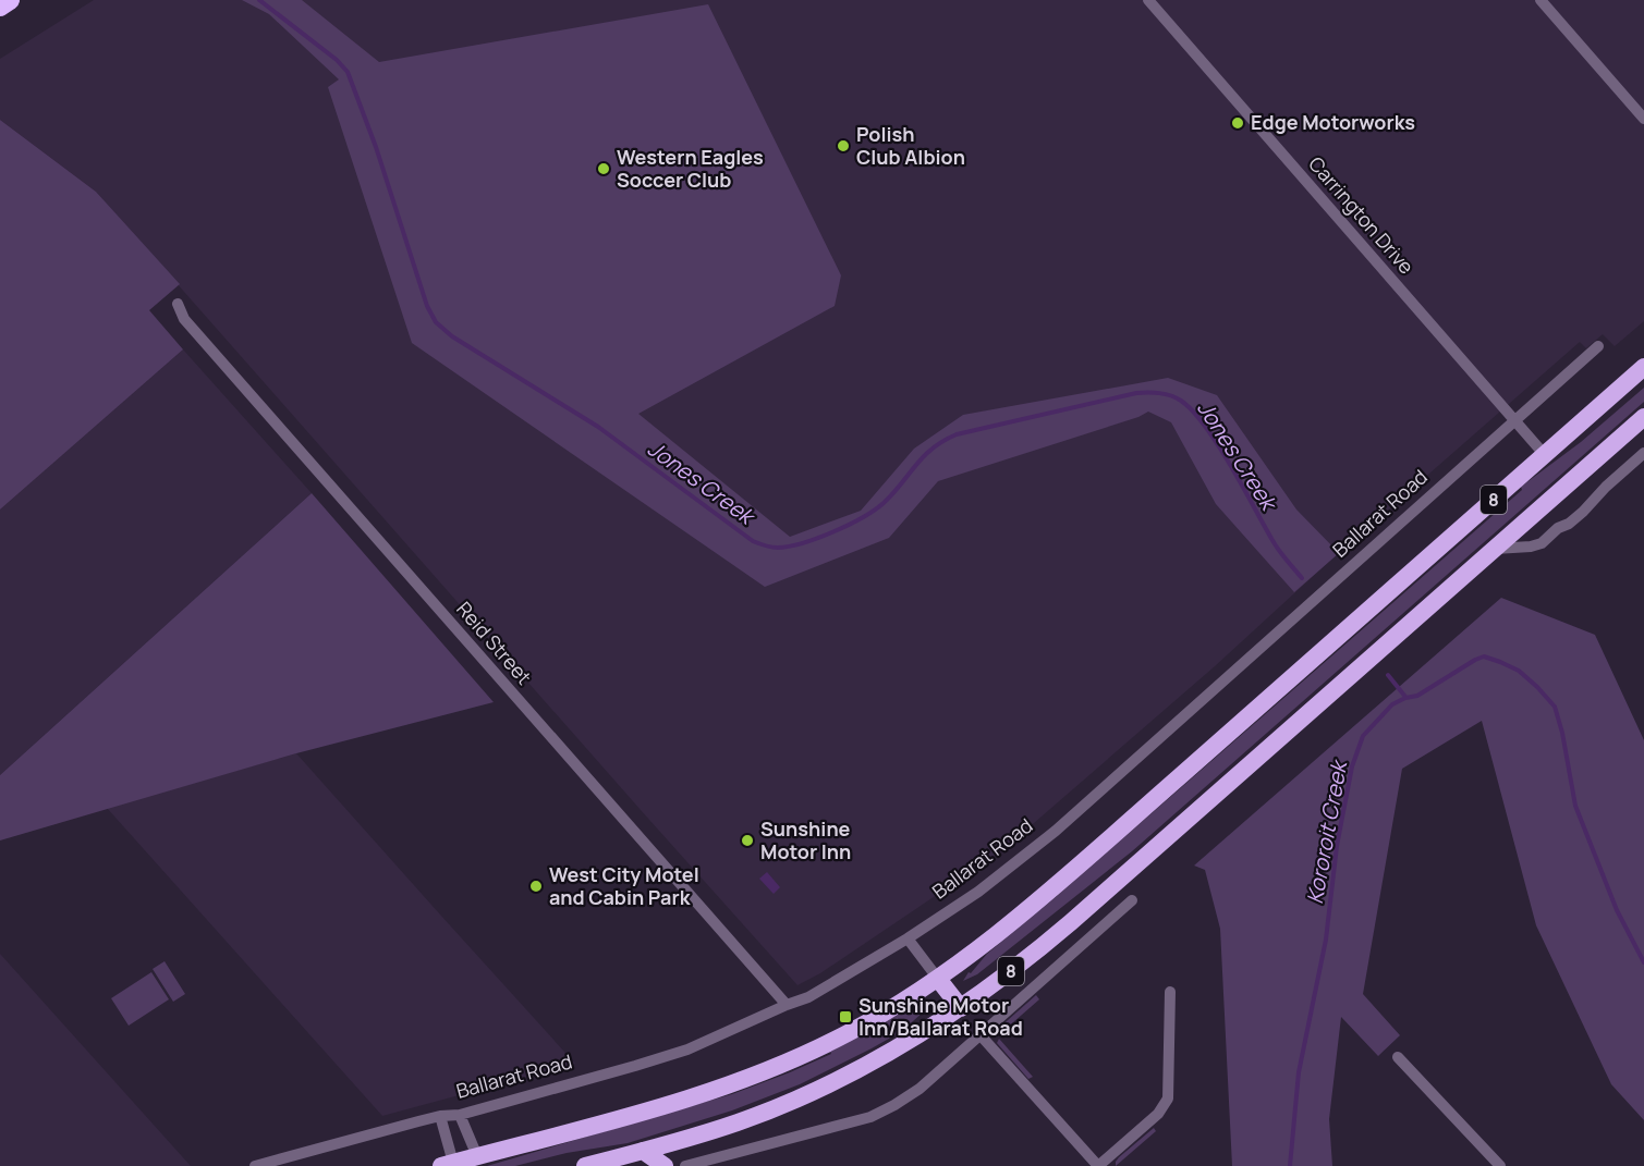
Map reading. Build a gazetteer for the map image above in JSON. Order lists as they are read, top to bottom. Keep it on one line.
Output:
{"streets":{"highway":["8"],"street":["Carrington Drive","Ballarat Road","Reid Street"]},"crossings":[["Carrington Drive","8"],["Carrington Drive","Ballarat Road"],["Ballarat Road","Reid Street"]],"water":["Jones Creek","Kororoit Creek"],"places":{"other":["Edge Motorworks","Polish Club Albion","Western Eagles Soccer Club","Sunshine Motor Inn","West City Motel and Cabin Park"],"transit":["Sunshine Motor Inn/Ballarat Road"]}}
